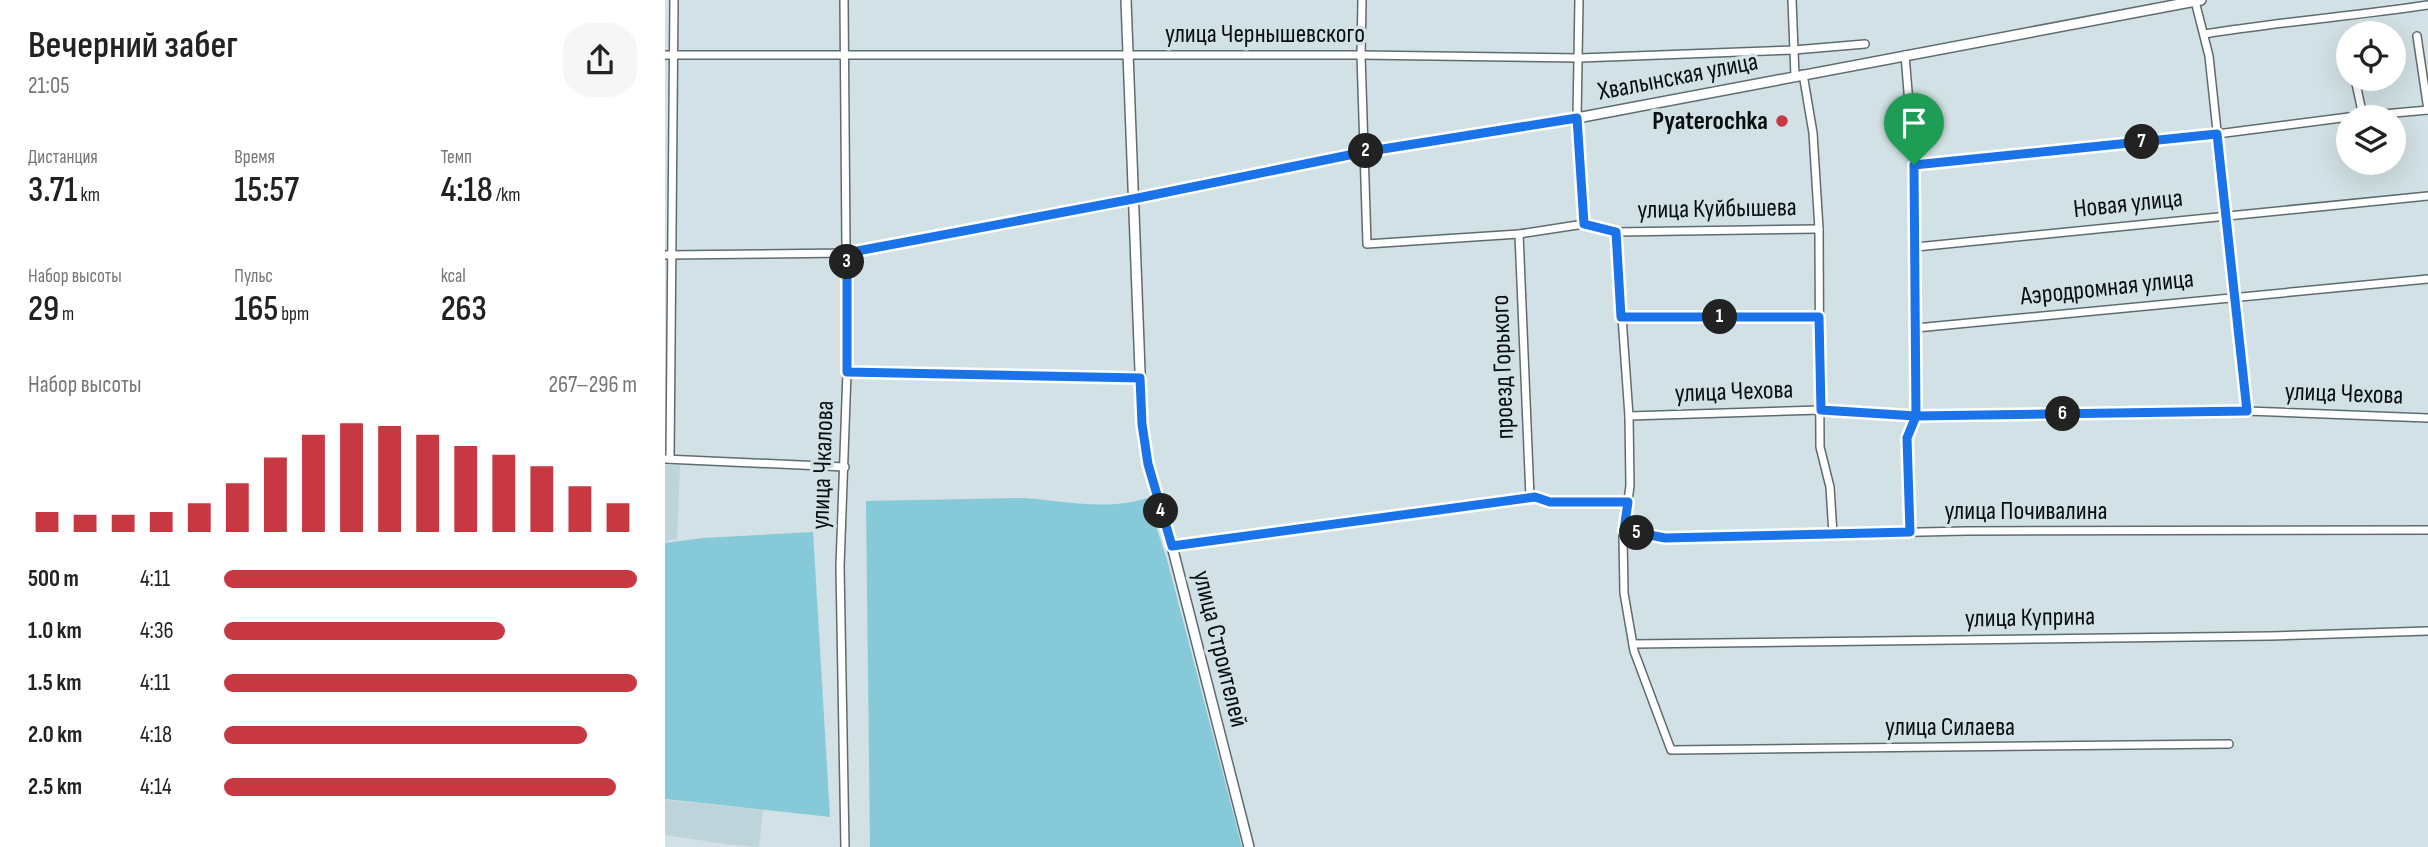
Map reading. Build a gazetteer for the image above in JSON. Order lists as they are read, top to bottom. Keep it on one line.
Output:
{"streets":{"street":["улица Чернышевского","Хвалынская улица","Новая улица","улица Куйбышева","Аэродромная улица","проезд Горького","улица Чехова","улица Чкалова","улица Почивалина","улица Куприна","улица Строителей","улица Силаева"]},"crossings":[["улица Чернышевского","улица Чкалова"],["улица Чернышевского","улица Строителей"],["Хвалынская улица","улица Куйбышева"],["Хвалынская улица","улица Чкалова"],["Хвалынская улица","улица Строителей"],["улица Куйбышева","проезд Горького"],["улица Куприна","улица Силаева"]],"places":["Pyaterochka"],"page":{"heading":["Вечерний забег","21:05"],"stats":[["Дистанция","3.71 km"],["Время","15:57"],["Темп","4:18 /km"],["Набор высоты","29 m"],["Пульс","165 bpm"],["kcal","263"]],"pins":["7","2","3","1","6","4","5"],"chart":["Набор высоты","267–296 m"],"list":[{"name":"500 m","note":"4:11"},{"name":"1.0 km","note":"4:36"},{"name":"1.5 km","note":"4:11"},{"name":"2.0 km","note":"4:18"},{"name":"2.5 km","note":"4:14"}]}}
